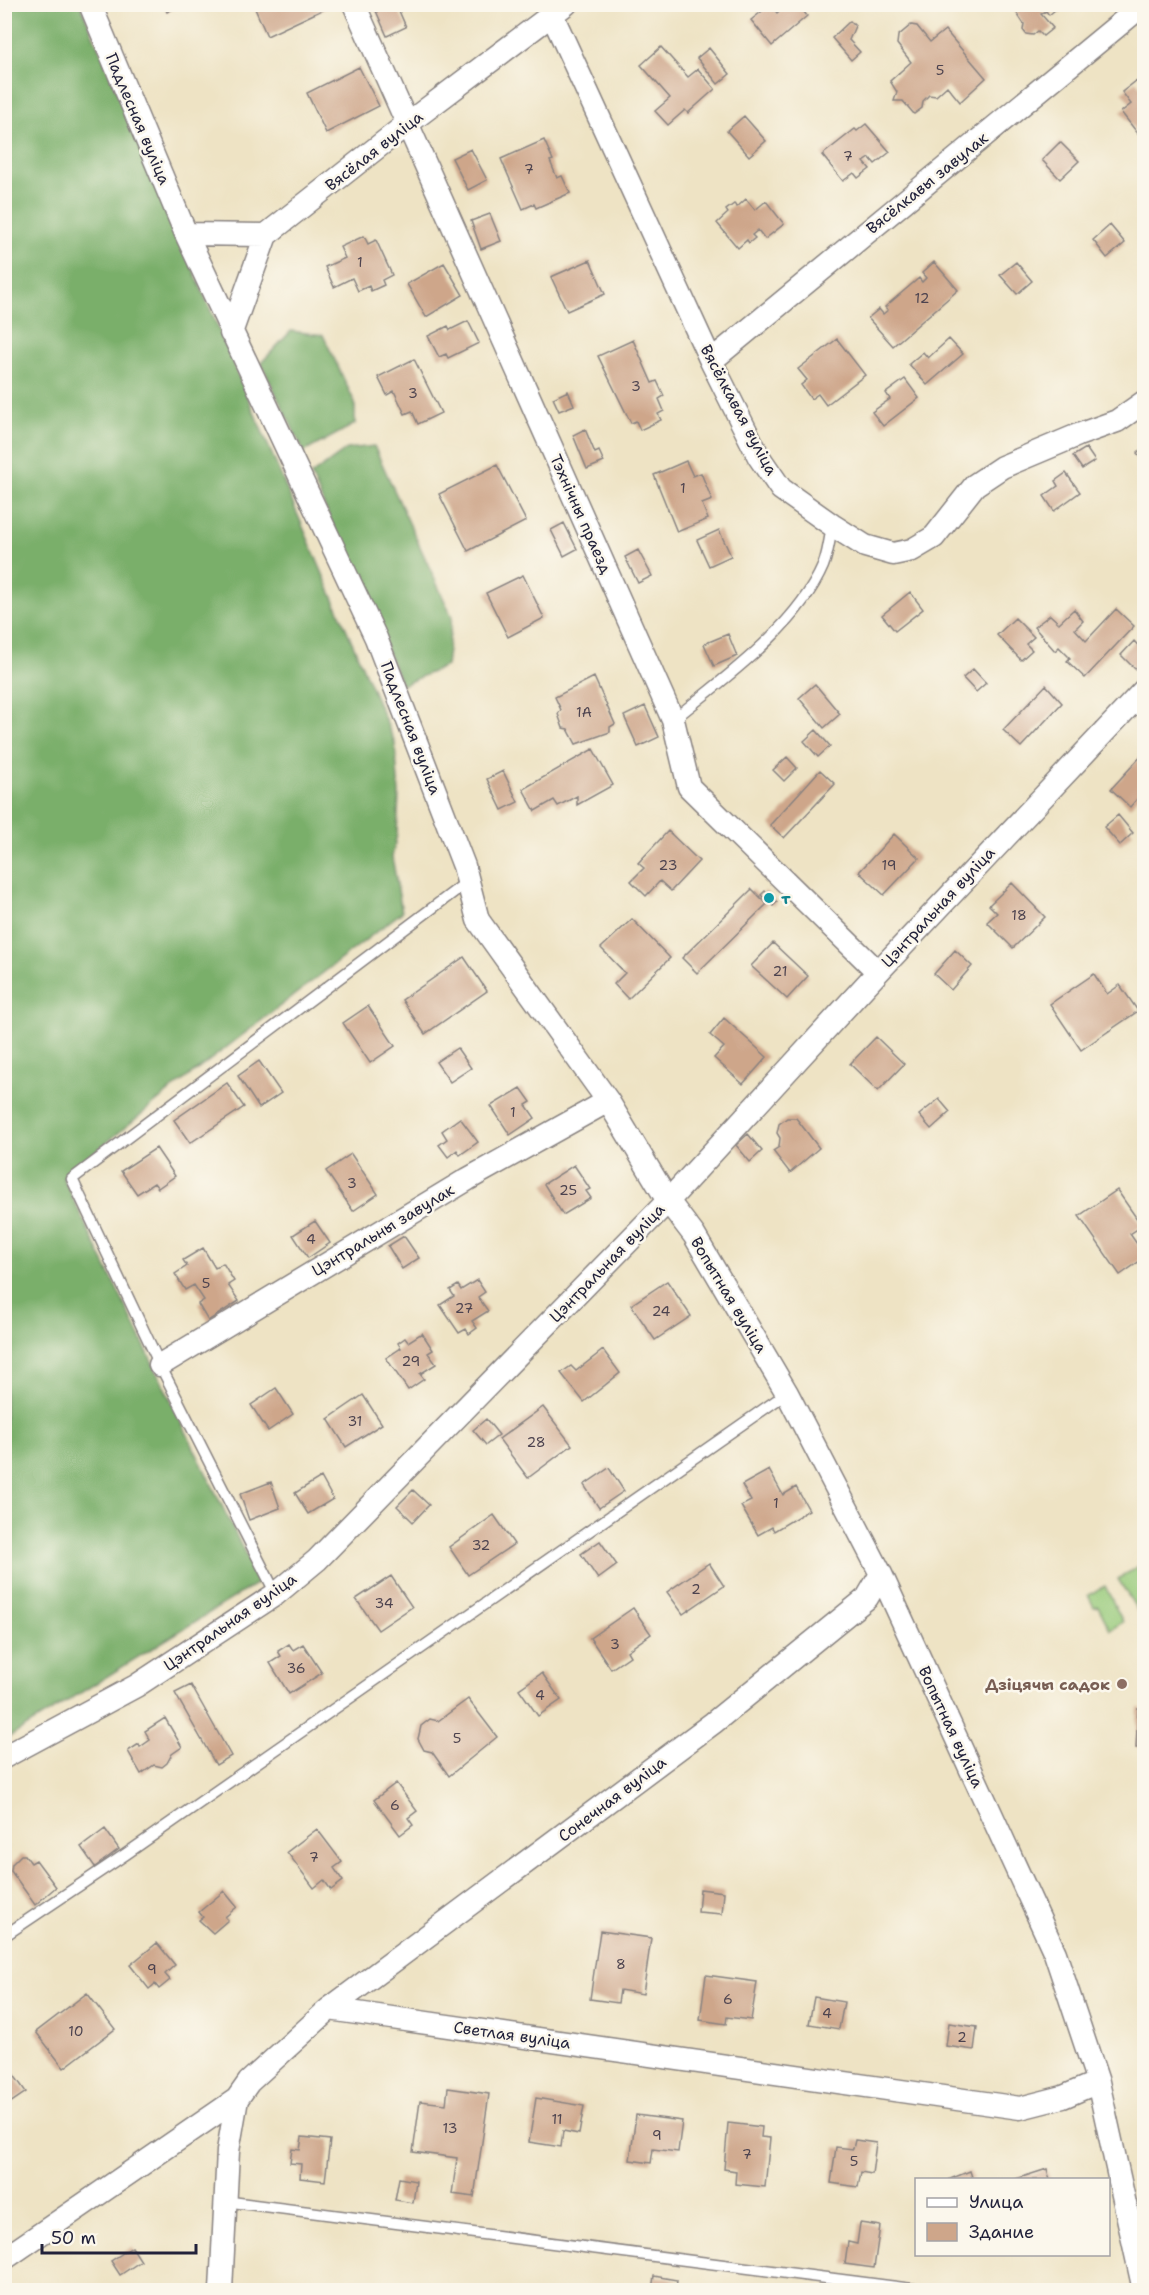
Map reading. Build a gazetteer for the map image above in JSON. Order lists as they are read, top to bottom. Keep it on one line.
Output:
{"streets":{"street":["Падлесная вуліца","Вясёлая вуліца","Вясёлкавы завулак","Вясёлкавая вуліца","Тэхнічны праезд","Цэнтральная вуліца","Цэнтральны завулак","Вопытная вуліца","Сонечная вуліца","Светлая вуліца"]},"crossings":[["Падлесная вуліца","Цэнтральная вуліца"],["Падлесная вуліца","Цэнтральны завулак"],["Падлесная вуліца","Вопытная вуліца"],["Вясёлая вуліца","Вясёлкавая вуліца"],["Вясёлая вуліца","Тэхнічны праезд"],["Вясёлкавы завулак","Вясёлкавая вуліца"],["Тэхнічны праезд","Цэнтральная вуліца"],["Цэнтральная вуліца","Вопытная вуліца"],["Вопытная вуліца","Сонечная вуліца"],["Вопытная вуліца","Светлая вуліца"],["Сонечная вуліца","Светлая вуліца"]],"places":["т","Дзіцячы садок"],"house_numbers":["5","7","7","1","12","3","3","1","1А","23","19","18","21","1","3","25","4","5","27","24","29","31","28","1","32","2","34","3","36","4","5","6","7","8","9","6","4","10","2","11","13","9","7","5"],"legend":["Улица","Здание"],"scale_bar":"50 m"}
